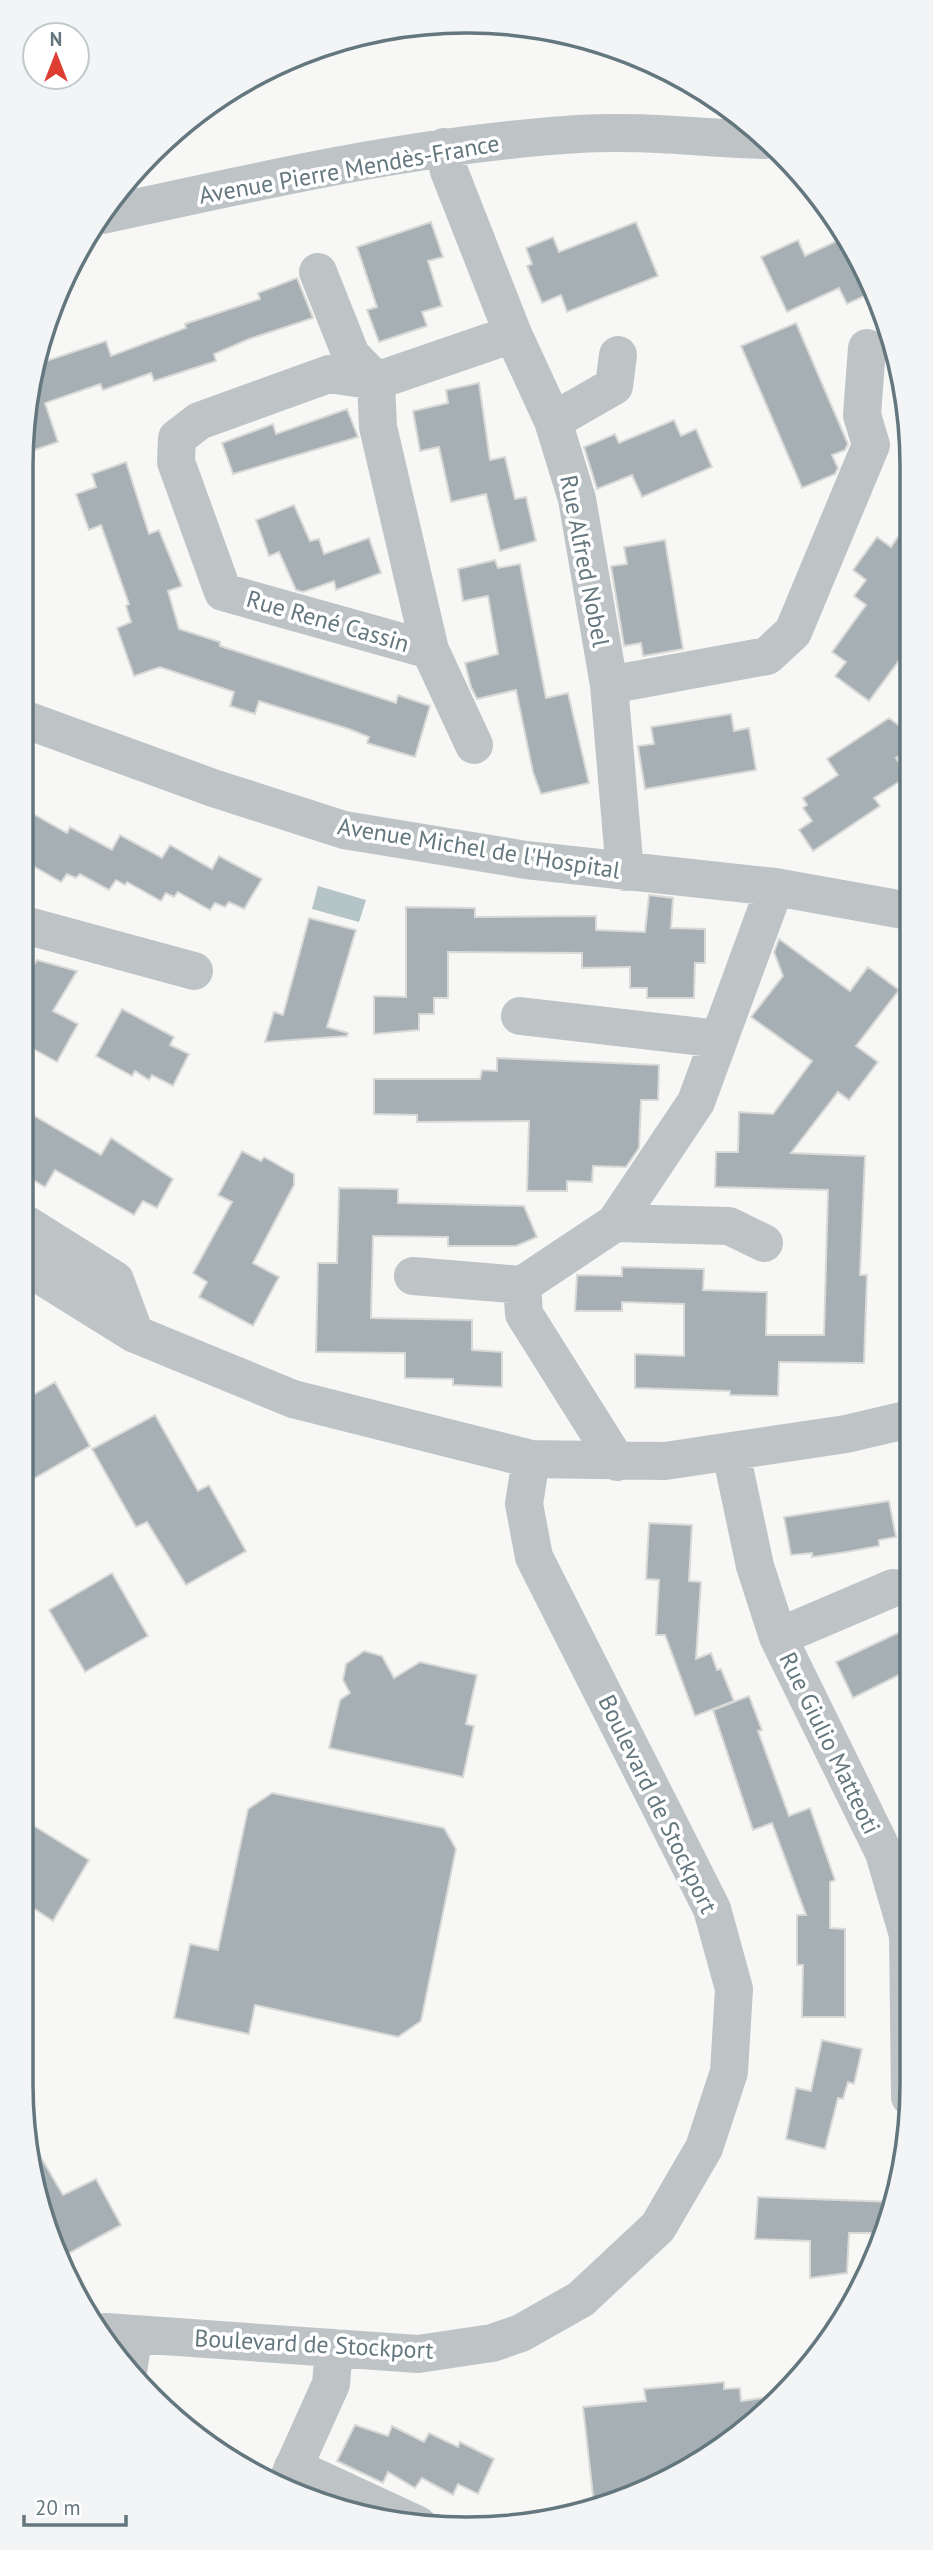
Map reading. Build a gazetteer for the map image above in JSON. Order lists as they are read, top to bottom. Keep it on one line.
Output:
{"streets":{"street":["Avenue Pierre Mendès-France","Rue Alfred Nobel","Rue René Cassin","Avenue Michel de l'Hospital","Rue Giulio Matteoti","Boulevard de Stockport"]},"crossings":[["Avenue Pierre Mendès-France","Rue Alfred Nobel"],["Rue Alfred Nobel","Rue René Cassin"],["Rue Alfred Nobel","Avenue Michel de l'Hospital"]],"scale_bar":"20 m","north":"top"}
